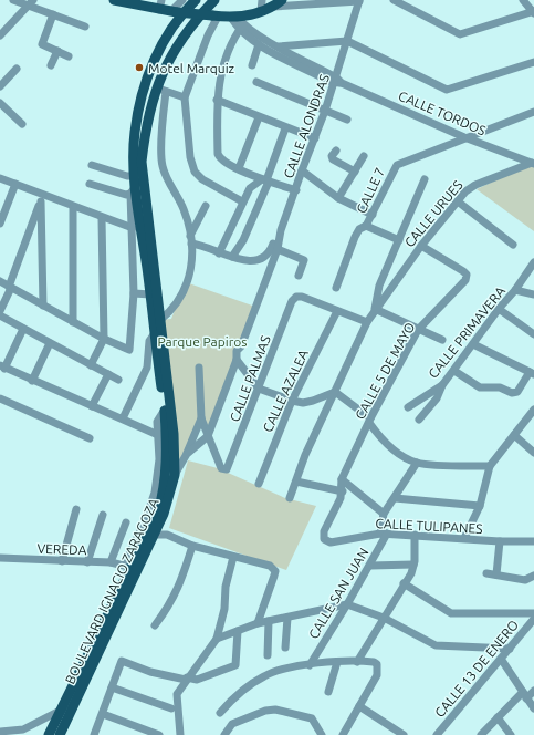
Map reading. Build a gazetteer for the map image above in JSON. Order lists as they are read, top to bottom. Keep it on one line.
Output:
{"streets":{"main road":["BOULEVARD IGNACIO ZARAGOZA"],"street":["CALLE TORDOS","CALLE ALONDRAS","CALLE 7","CALLE URUES","CALLE PRIMAVERA","CALLE 5 DE MAYO","CALLE PALMAS","CALLE AZALEA","CALLE TULIPANES","VEREDA","CALLE SAN JUAN","CALLE 13 DE ENERO"]},"crossings":[["CALLE TORDOS","CALLE ALONDRAS"],["CALLE TORDOS","CALLE 7"],["CALLE TORDOS","CALLE URUES"],["CALLE ALONDRAS","CALLE PALMAS"],["CALLE URUES","CALLE 5 DE MAYO"],["CALLE PALMAS","CALLE AZALEA"],["CALLE TULIPANES","CALLE SAN JUAN"]],"parks":["Parque Papiros"],"places":["Motel Marquiz"]}
